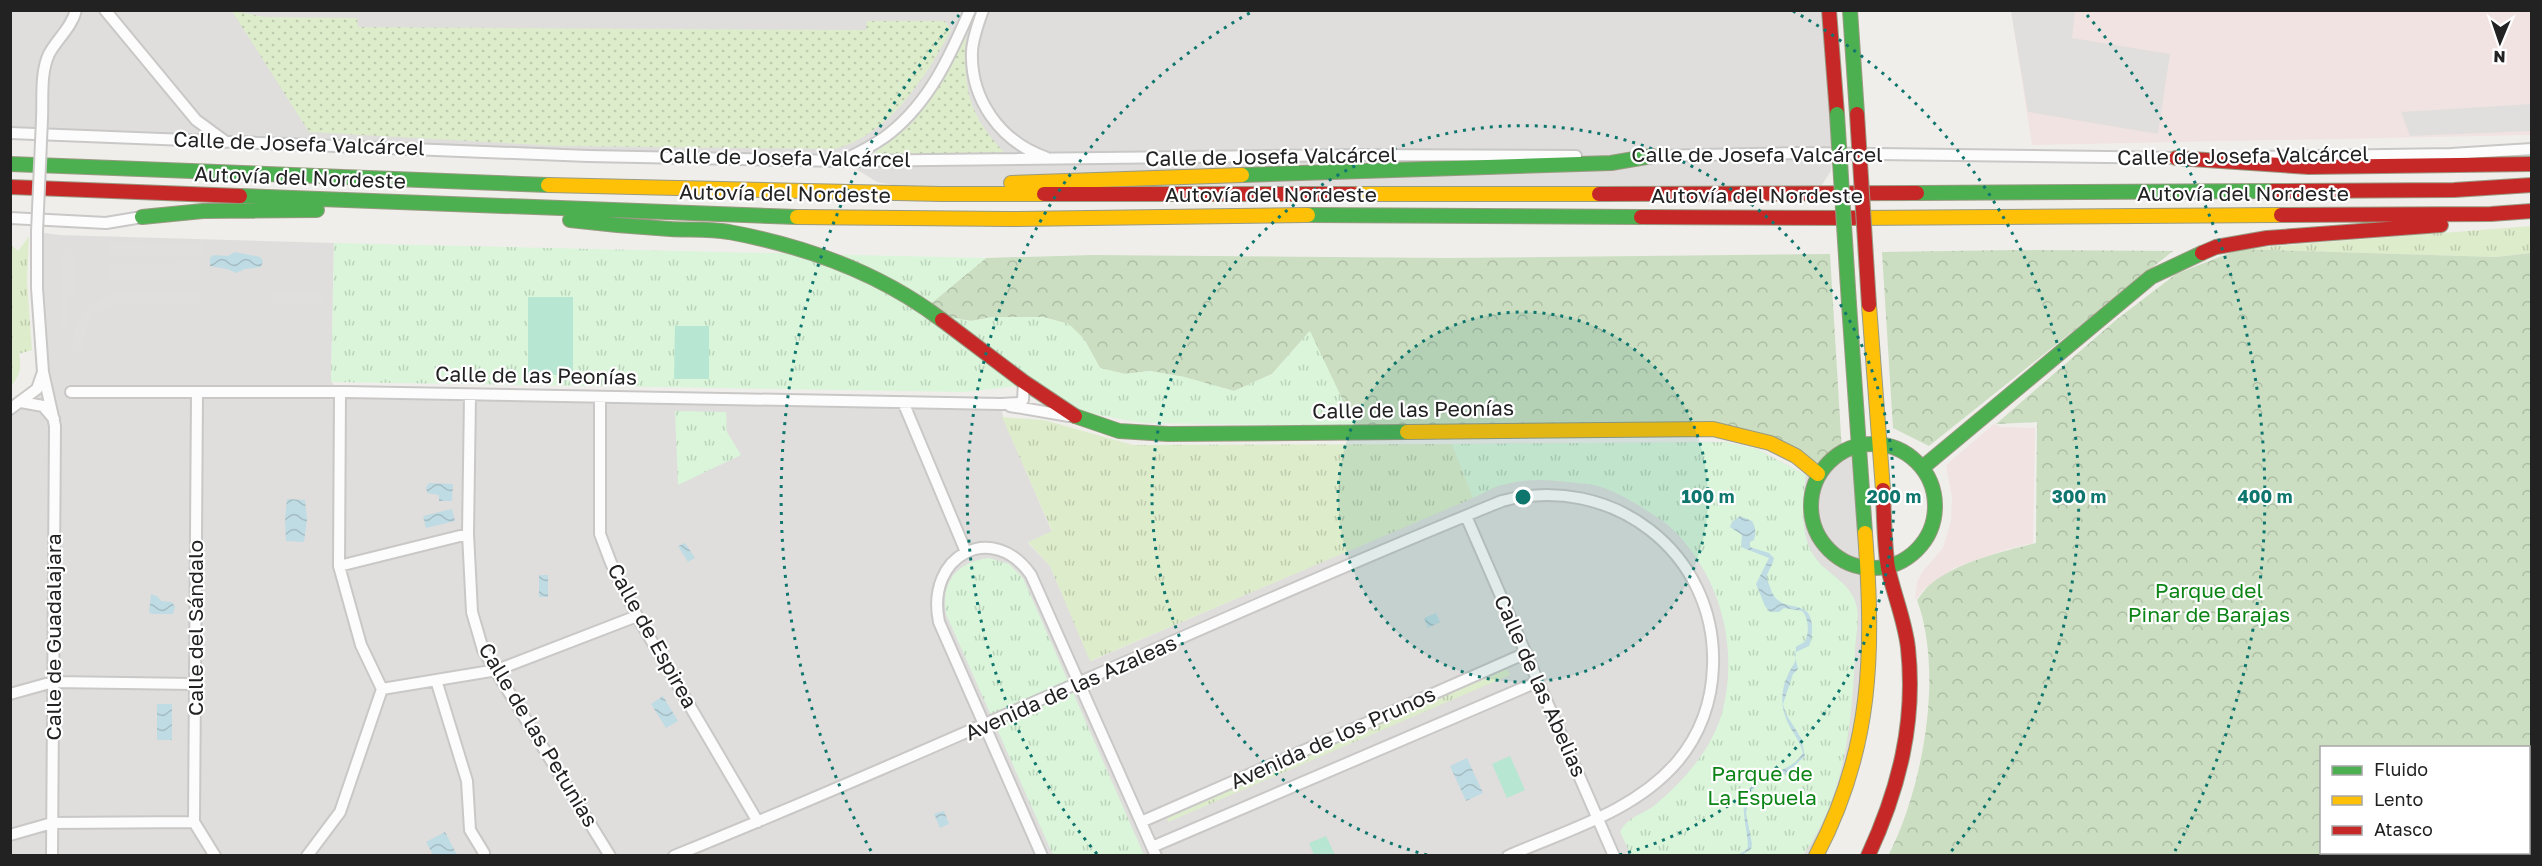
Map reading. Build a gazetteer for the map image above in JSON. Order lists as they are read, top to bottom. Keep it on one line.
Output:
{"streets":{"main road":["Autovía del Nordeste","Calle de las Peonías"],"street":["Calle de Josefa Valcárcel","Calle del Sándalo","Calle de Espirea","Calle de Guadalajara","Calle de las Abelias","Avenida de las Azaleas","Calle de las Petunias","Avenida de los Prunos"]},"crossings":[["Calle de las Peonías","Calle del Sándalo"],["Calle de las Peonías","Calle de Espirea"],["Calle de las Peonías","Calle de las Petunias"],["Calle de Espirea","Avenida de las Azaleas"],["Calle de las Abelias","Avenida de las Azaleas"],["Calle de las Abelias","Avenida de los Prunos"]],"parks":["Parque del Pinar de Barajas","Parque de La Espuela"],"legend":["Fluido","Lento","Atasco"],"north":"bottom","rings":["100 m","200 m","300 m","400 m"]}
